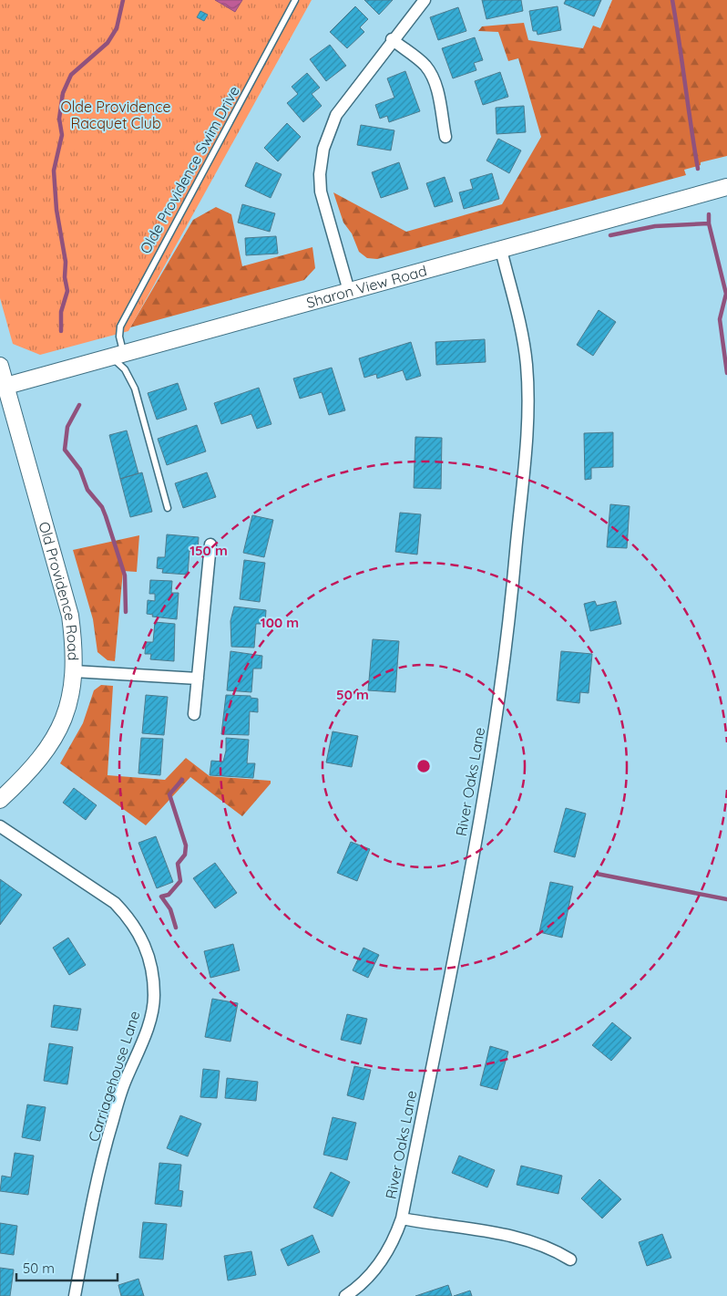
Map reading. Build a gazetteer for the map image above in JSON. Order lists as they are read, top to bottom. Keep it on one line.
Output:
{"streets":{"street":["Sharon View Road","Old Providence Road","River Oaks Lane","Carriagehouse Lane"],"lane":["Olde Providence Swim Drive"]},"crossings":[["Olde Providence Swim Drive","Sharon View Road"],["Sharon View Road","Old Providence Road"],["Sharon View Road","River Oaks Lane"]],"parks":["Olde Providence Racquet Club"],"scale_bar":"50 m","rings":["150 m","100 m","50 m"]}
